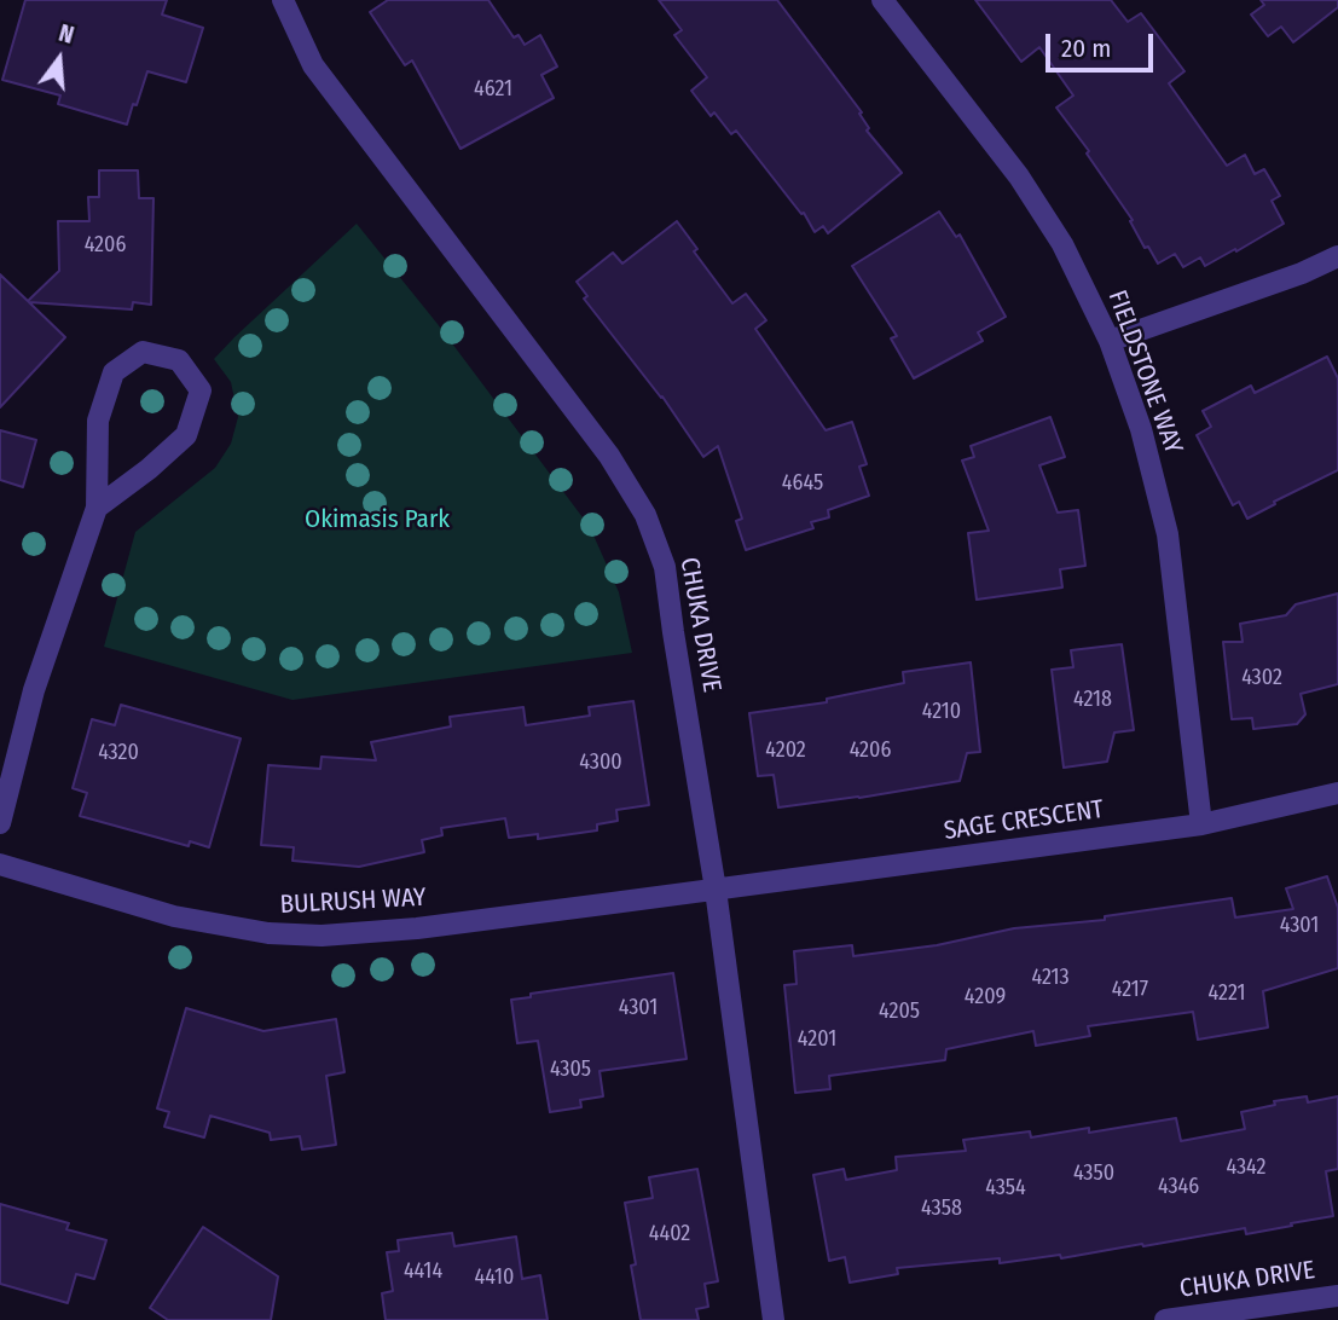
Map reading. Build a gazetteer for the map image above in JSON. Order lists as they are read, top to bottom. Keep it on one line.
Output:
{"streets":{"street":["FIELDSTONE WAY","CHUKA DRIVE","SAGE CRESCENT","BULRUSH WAY"]},"crossings":[["FIELDSTONE WAY","SAGE CRESCENT"],["CHUKA DRIVE","SAGE CRESCENT"],["CHUKA DRIVE","BULRUSH WAY"],["SAGE CRESCENT","BULRUSH WAY"]],"parks":["Okimasis Park"],"house_numbers":["4621","4206","4645","4302","4218","4210","4202","4206","4320","4300","4301","4213","4217","4221","4209","4301","4205","4201","4305","4342","4350","4346","4354","4358","4402","4414","4410"],"scale_bar":"20 m","north":"top"}
